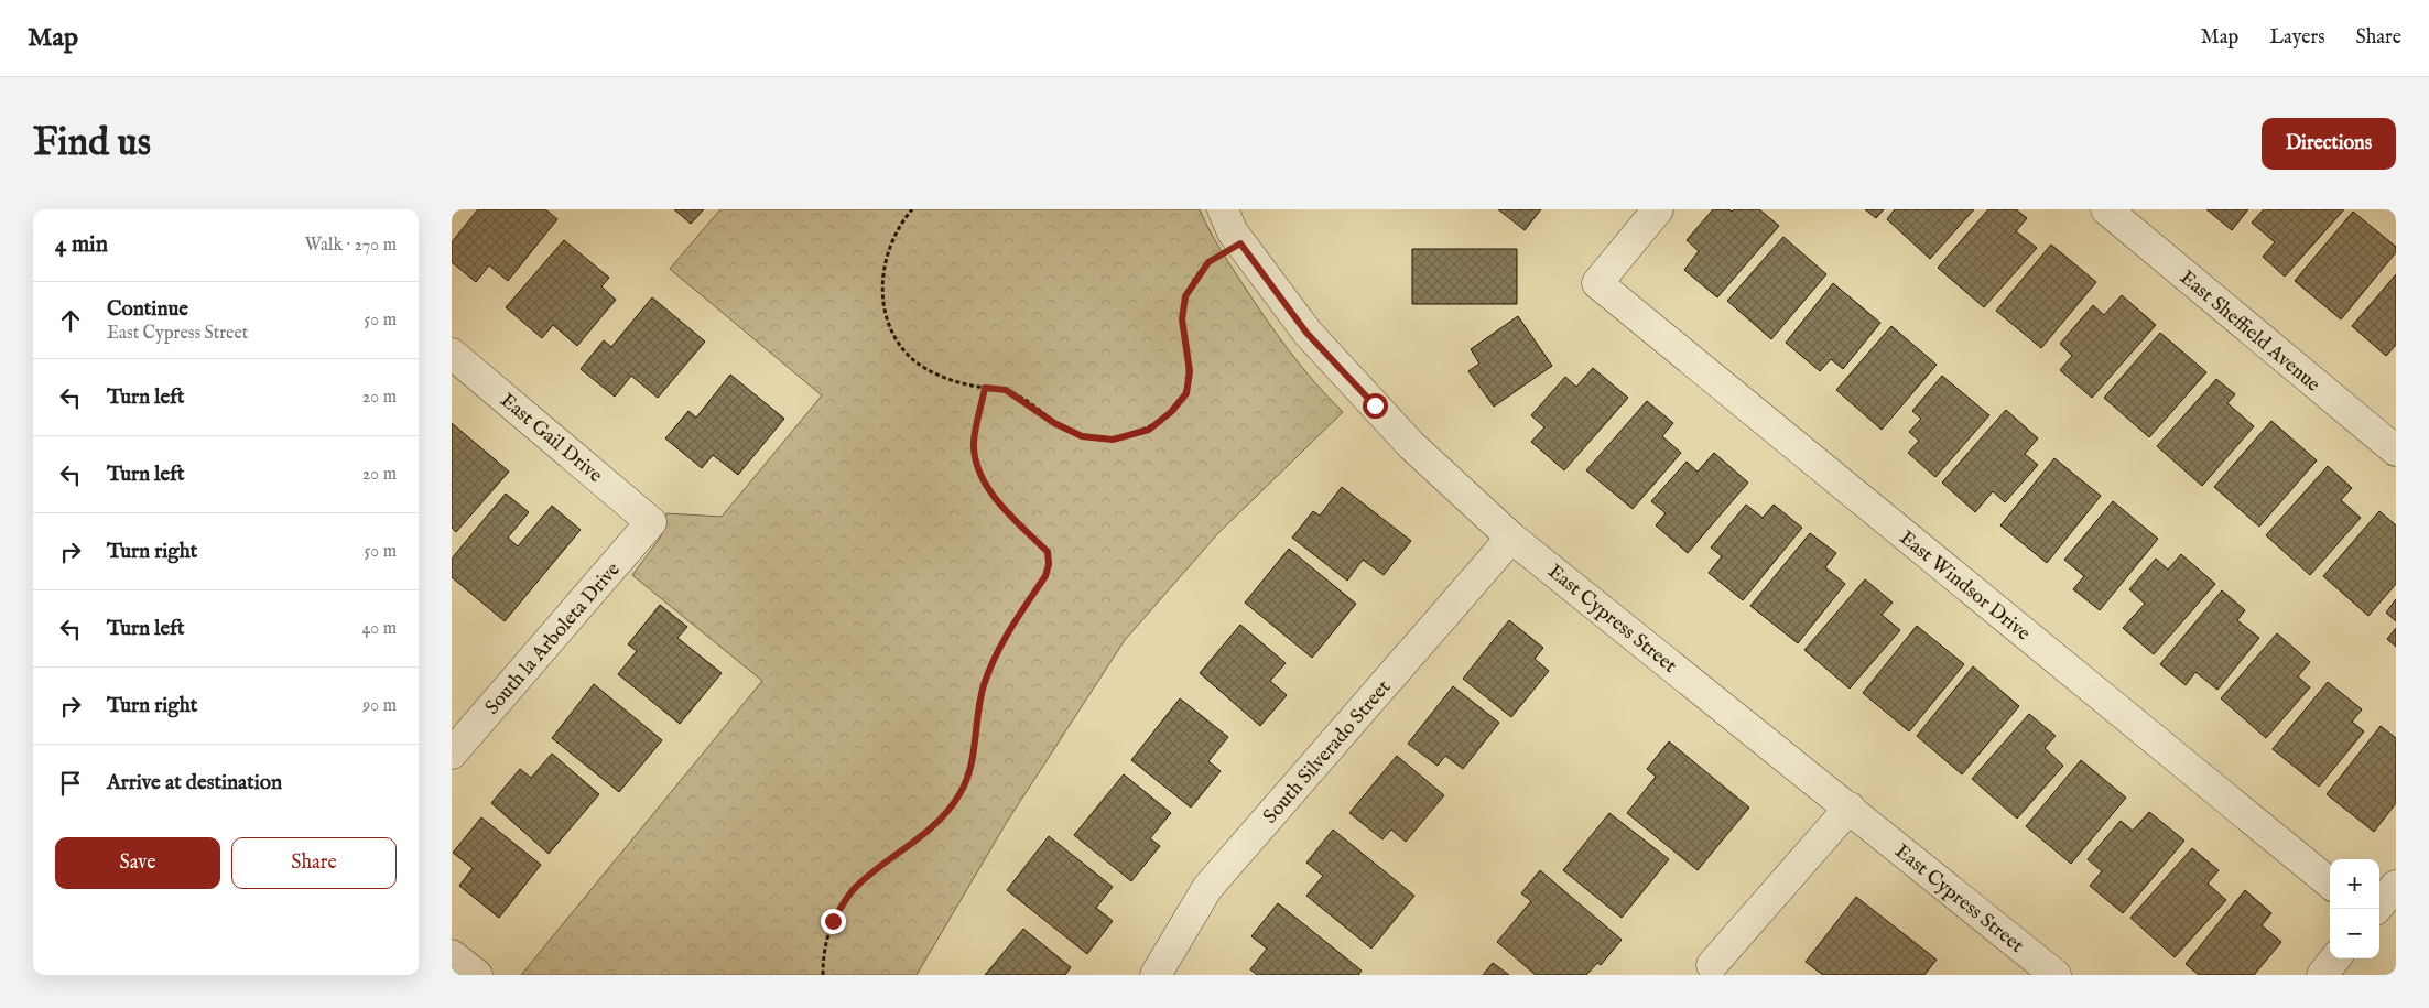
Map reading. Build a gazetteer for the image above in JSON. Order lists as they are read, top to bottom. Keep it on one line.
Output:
{"streets":{"street":["East Sheffield Avenue","East Gail Drive","East Windsor Drive","East Cypress Street","South la Arboleta Drive","South Silverado Street"]},"crossings":[["East Gail Drive","South la Arboleta Drive"],["East Cypress Street","South Silverado Street"]],"page":{"header":"Map","nav":["Map","Layers","Share"],"buttons":["Directions",["Save","Share"]],"title":"Find us","heading":["4 min","Walk · 270 m"],"list":[["Continue","East Cypress Street","50 m"],["Turn left","20 m"],["Turn left","20 m"],["Turn right","50 m"],["Turn left","40 m"],["Turn right","90 m"],"Arrive at destination"],"map_buttons":["+","−"]}}
